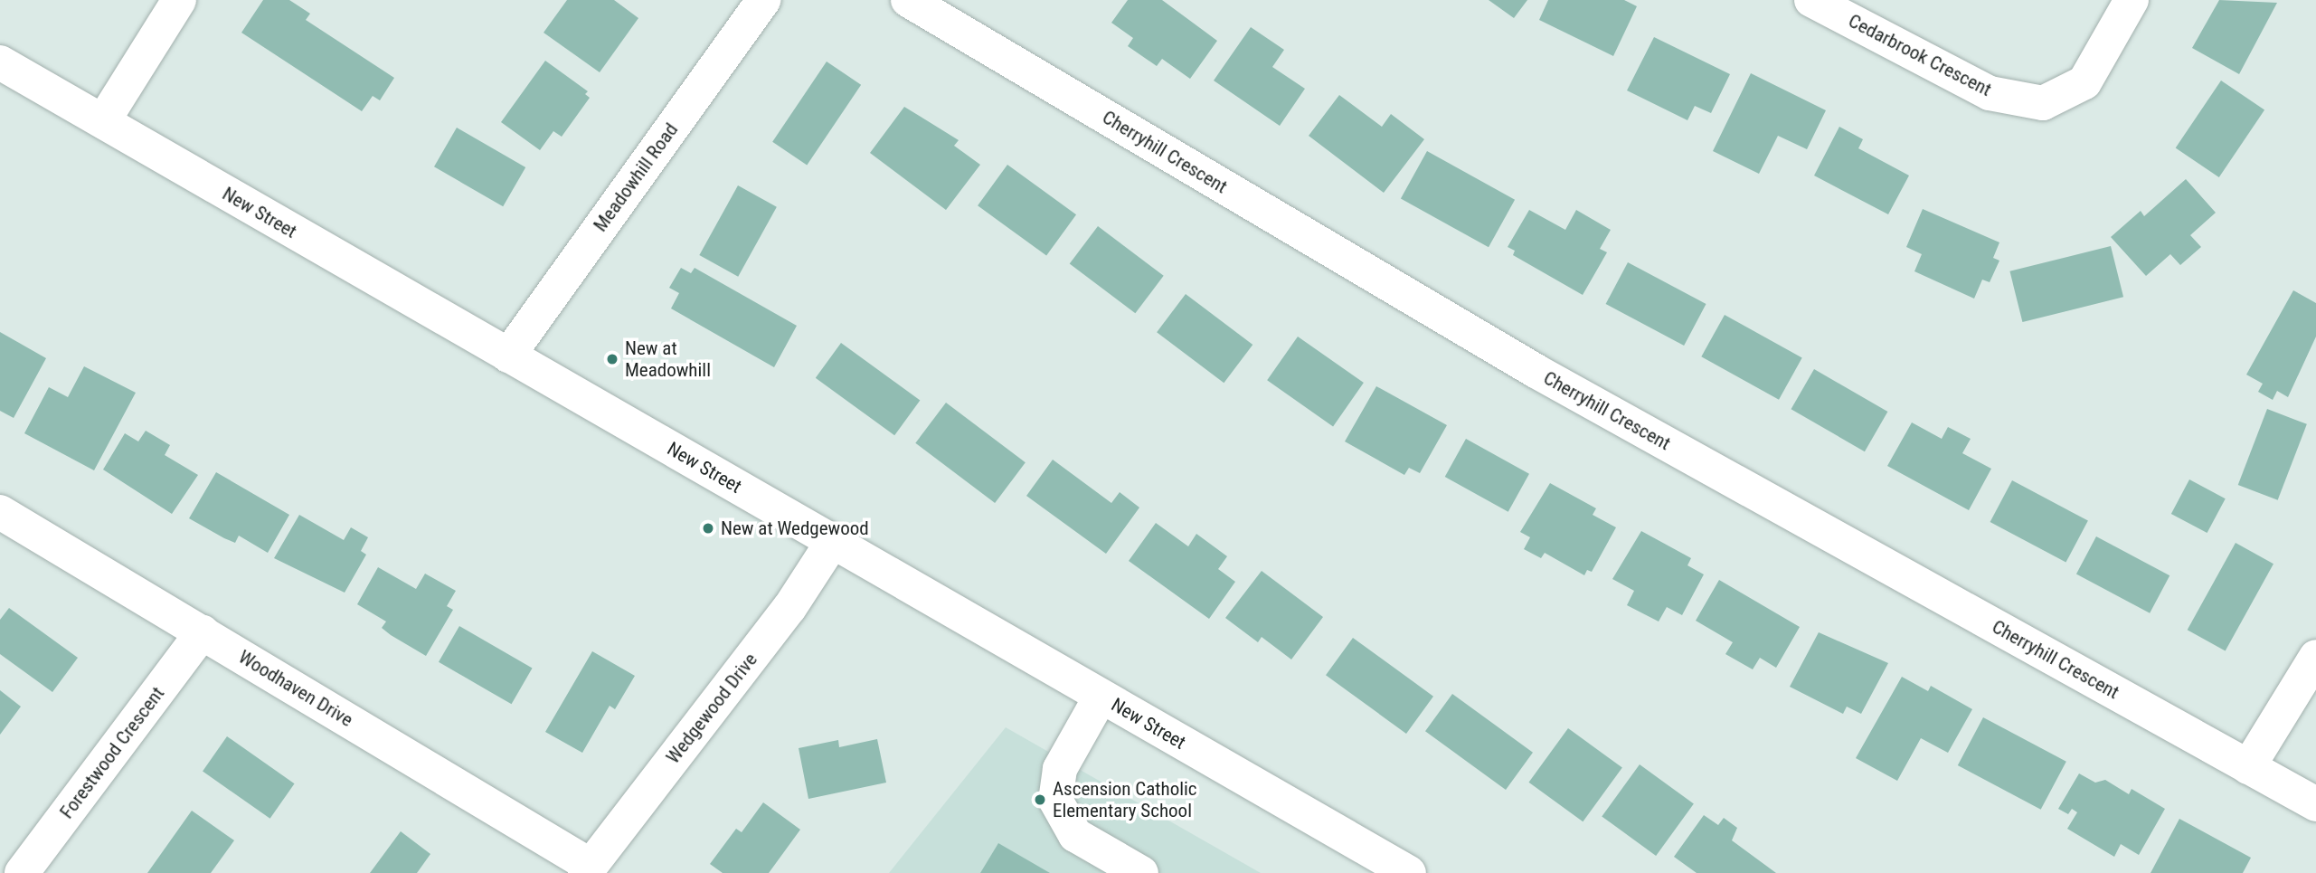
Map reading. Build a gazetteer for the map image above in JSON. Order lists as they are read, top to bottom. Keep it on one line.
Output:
{"streets":{"street":["Cedarbrook Crescent","Cherryhill Crescent","Meadowhill Road","New Street","Woodhaven Drive","Wedgewood Drive","Forestwood Crescent"]},"crossings":[["Meadowhill Road","New Street"],["New Street","Wedgewood Drive"],["Woodhaven Drive","Wedgewood Drive"],["Woodhaven Drive","Forestwood Crescent"]],"places":["New at Meadowhill","New at Wedgewood","Ascension Catholic Elementary School"]}
